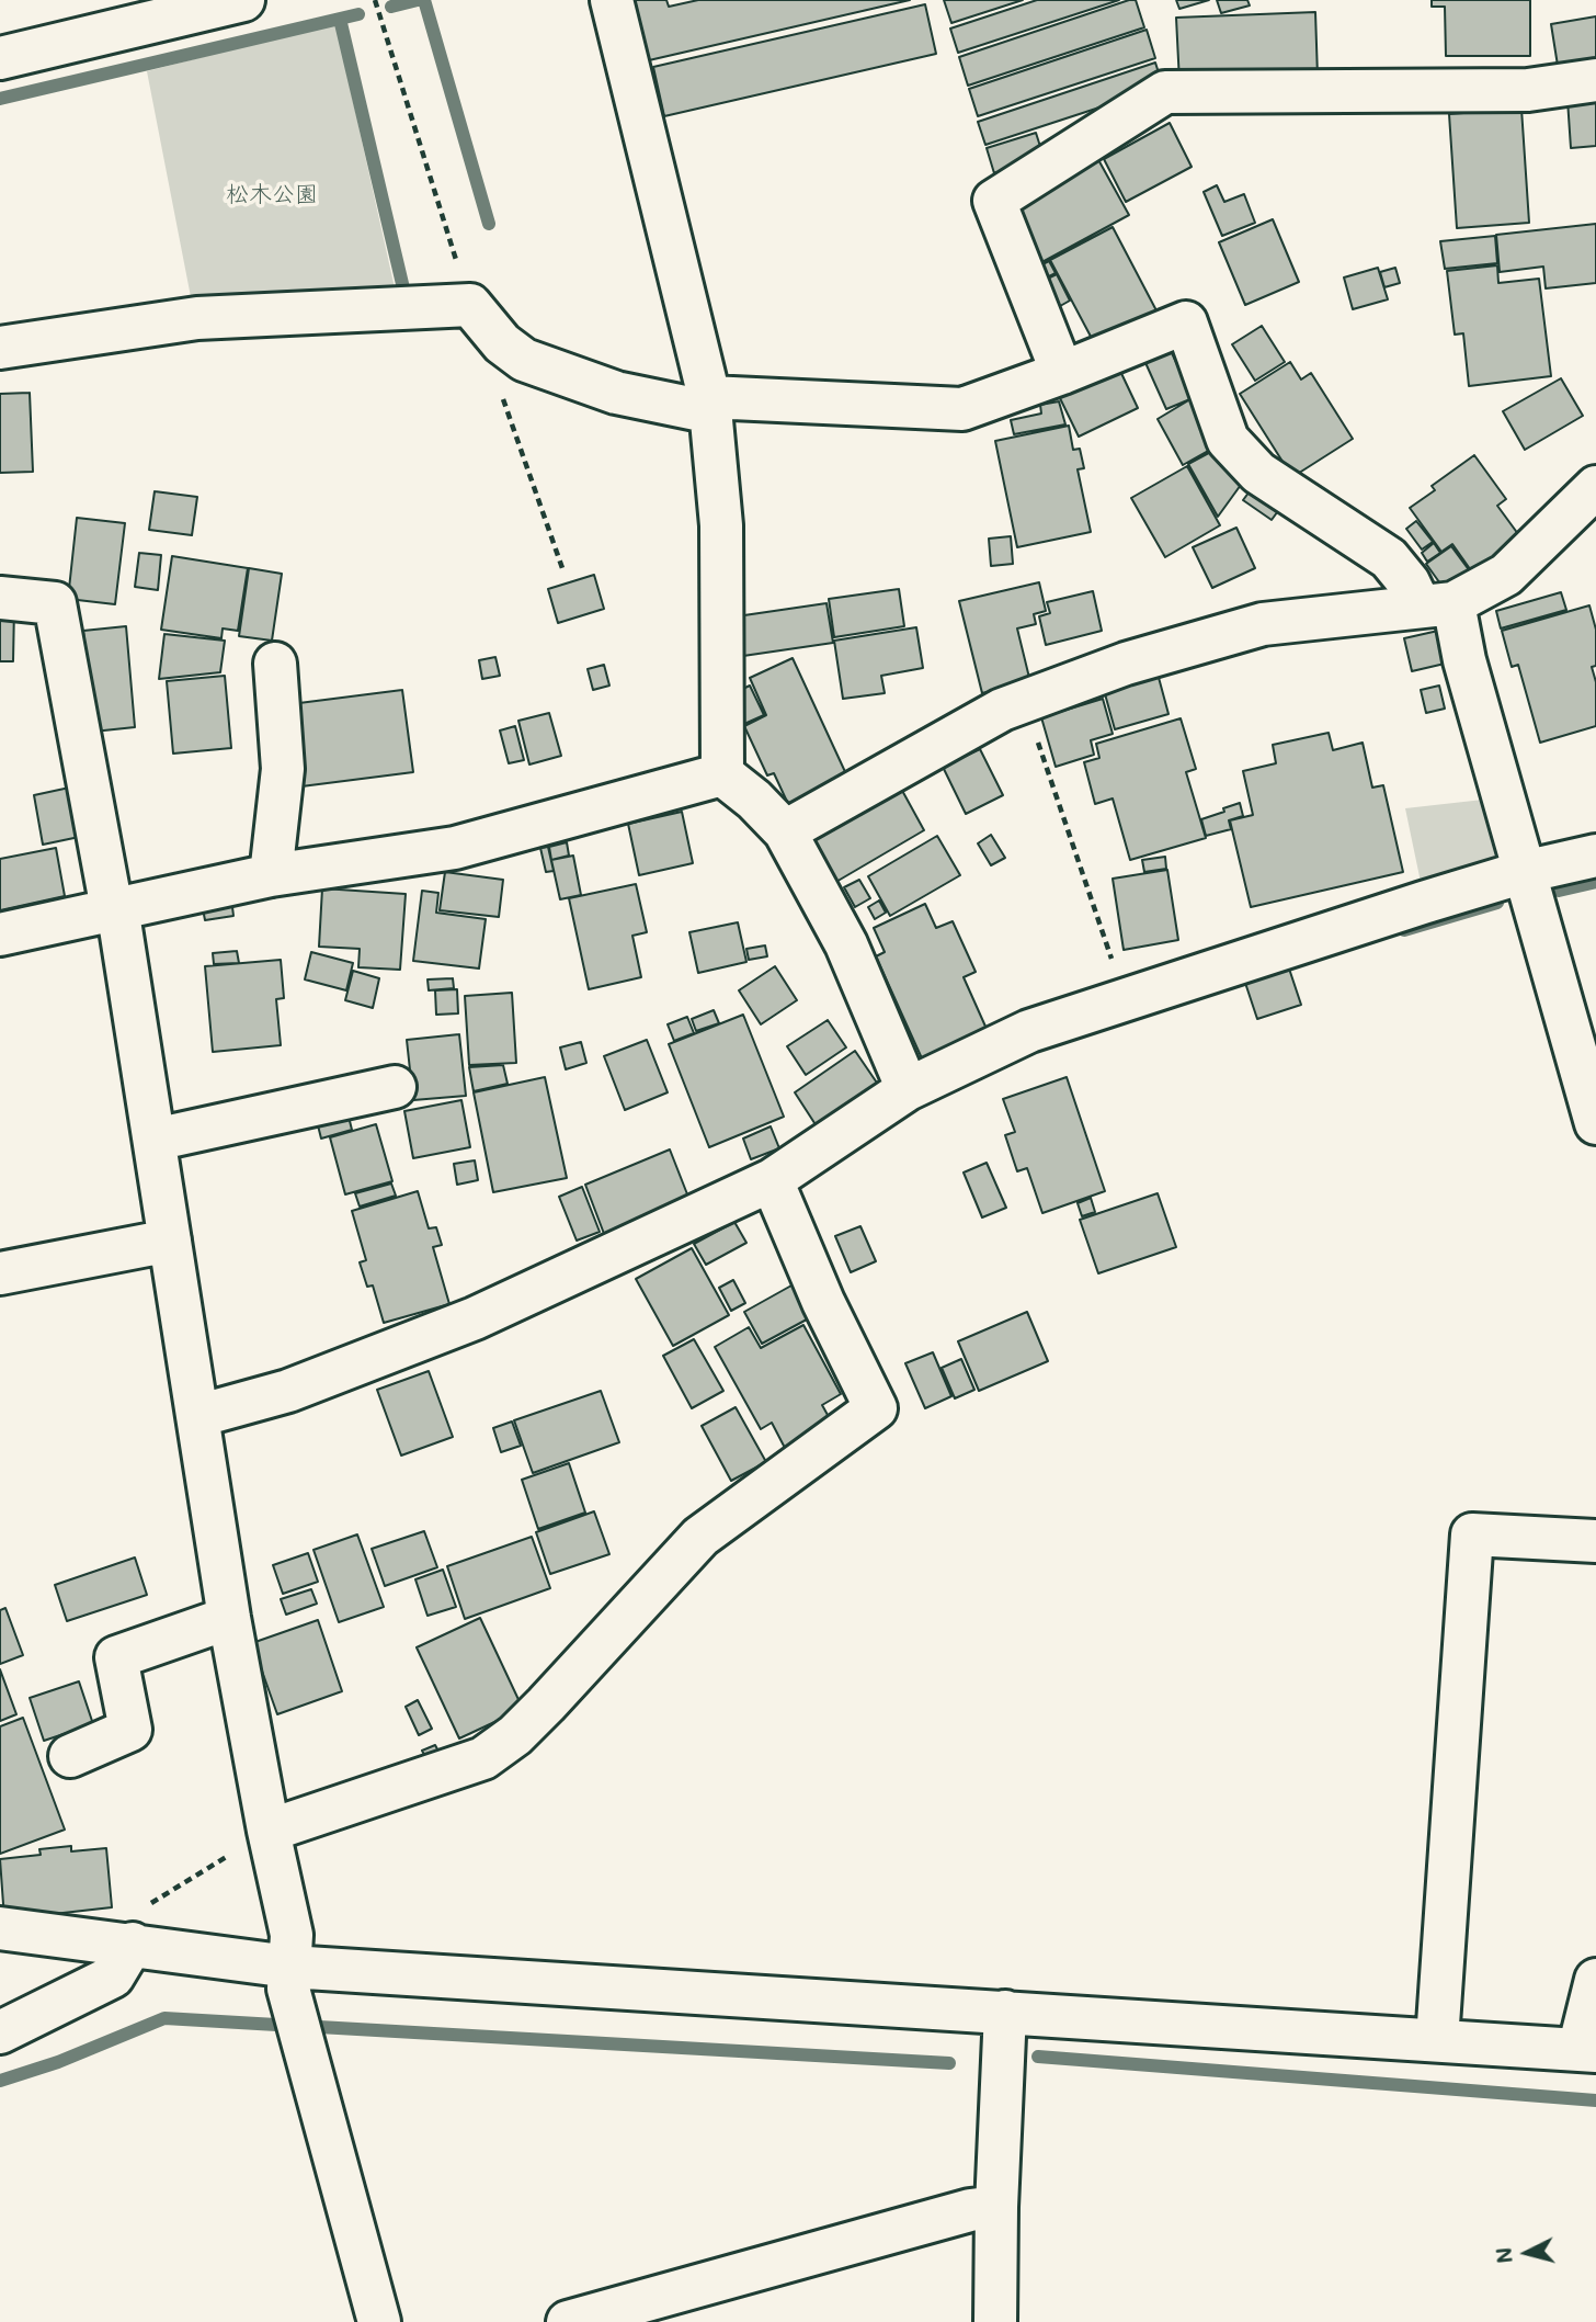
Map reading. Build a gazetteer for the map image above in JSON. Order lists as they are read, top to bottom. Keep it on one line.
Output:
{"parks":["松木公園"],"north":"left"}
